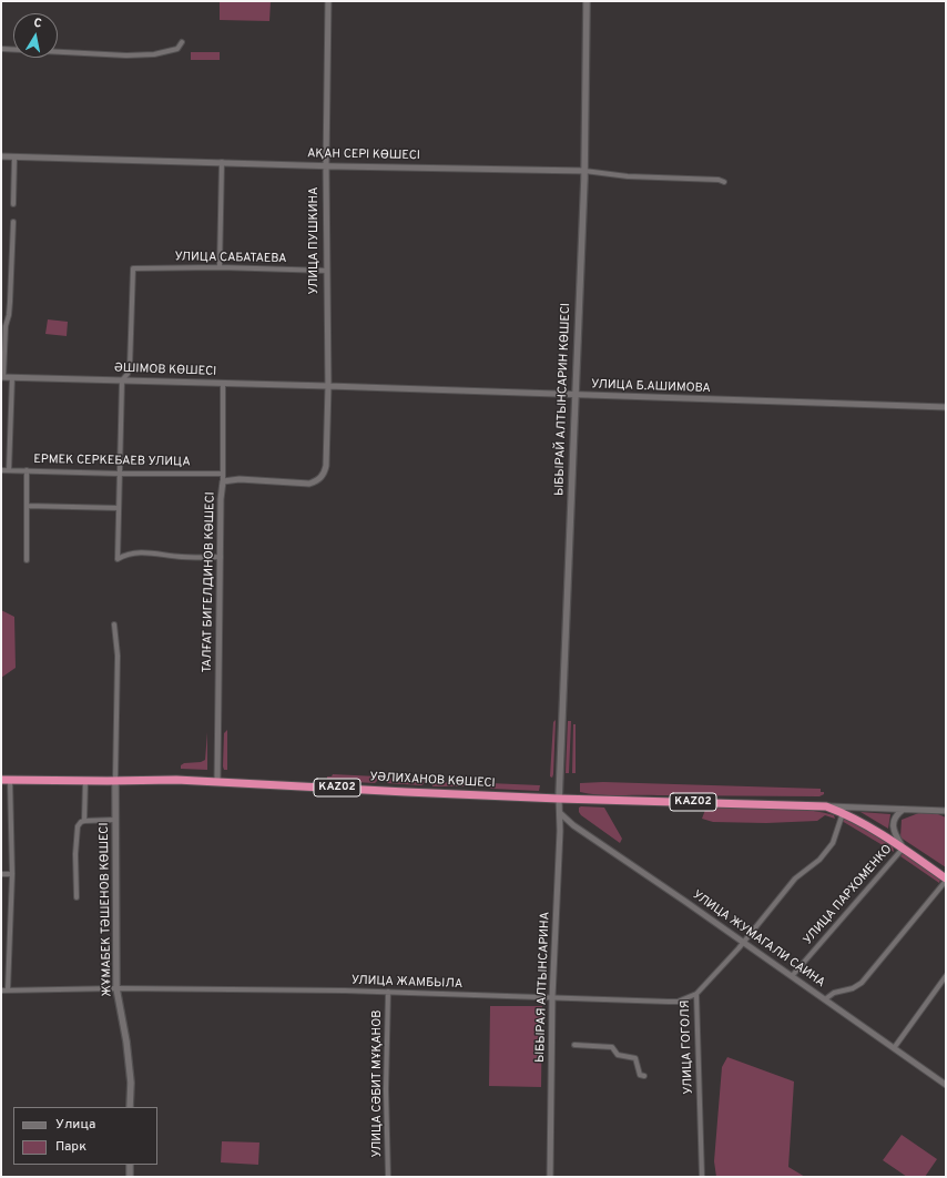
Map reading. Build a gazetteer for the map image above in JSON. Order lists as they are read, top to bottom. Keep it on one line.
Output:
{"streets":{"highway":["УӘЛИХАНОВ КӨШЕСІ","KАZ02"],"main road":["ЫБЫРАЙ АЛТЫНСАРИН КӨШЕСІ","ЖҰМАБЕК ТӘШЕНОВ КӨШЕСІ"],"street":["АҚАН СЕРІ КӨШЕСІ","УЛИЦА ПУШКИНА","УЛИЦА САБАТАЕВА","ӘШІМОВ КӨШЕСІ","УЛИЦА Б.АШИМОВА","ЕРМЕК СЕРКЕБАЕВ УЛИЦА","ТАЛҒАТ БИГЕЛДИНОВ КӨШЕСІ","УЛИЦА ПАРХОМЕНКО","УЛИЦА ЖУМАГАЛИ САИНА","УЛИЦА ЖАМБЫЛА","ЫБЫРАЯ АЛТЫНСАРИНА","УЛИЦА ГОГОЛЯ","УЛИЦА СӘБИТ МҰҚАНОВ"]},"crossings":[["АҚАН СЕРІ КӨШЕСІ","УЛИЦА ПУШКИНА"],["АҚАН СЕРІ КӨШЕСІ","ЫБЫРАЙ АЛТЫНСАРИН КӨШЕСІ"],["УЛИЦА ПУШКИНА","УЛИЦА САБАТАЕВА"],["УЛИЦА ПУШКИНА","ӘШІМОВ КӨШЕСІ"],["УЛИЦА ПУШКИНА","УЛИЦА Б.АШИМОВА"],["УЛИЦА ПУШКИНА","ТАЛҒАТ БИГЕЛДИНОВ КӨШЕСІ"],["УЛИЦА САБАТАЕВА","ӘШІМОВ КӨШЕСІ"],["ӘШІМОВ КӨШЕСІ","УЛИЦА Б.АШИМОВА"],["ӘШІМОВ КӨШЕСІ","ТАЛҒАТ БИГЕЛДИНОВ КӨШЕСІ"],["УЛИЦА Б.АШИМОВА","ЫБЫРАЙ АЛТЫНСАРИН КӨШЕСІ"],["ЫБЫРАЙ АЛТЫНСАРИН КӨШЕСІ","УӘЛИХАНОВ КӨШЕСІ"],["ЫБЫРАЙ АЛТЫНСАРИН КӨШЕСІ","ЫБЫРАЯ АЛТЫНСАРИНА"],["ЕРМЕК СЕРКЕБАЕВ УЛИЦА","ТАЛҒАТ БИГЕЛДИНОВ КӨШЕСІ"],["ТАЛҒАТ БИГЕЛДИНОВ КӨШЕСІ","УӘЛИХАНОВ КӨШЕСІ"],["УӘЛИХАНОВ КӨШЕСІ","KАZ02"],["УӘЛИХАНОВ КӨШЕСІ","УЛИЦА ПАРХОМЕНКО"],["УӘЛИХАНОВ КӨШЕСІ","ЖҰМАБЕК ТӘШЕНОВ КӨШЕСІ"],["УӘЛИХАНОВ КӨШЕСІ","ЫБЫРАЯ АЛТЫНСАРИНА"],["УӘЛИХАНОВ КӨШЕСІ","УЛИЦА ГОГОЛЯ"],["KАZ02","ЖҰМАБЕК ТӘШЕНОВ КӨШЕСІ"],["УЛИЦА ПАРХОМЕНКО","УЛИЦА ЖУМАГАЛИ САИНА"],["ЖҰМАБЕК ТӘШЕНОВ КӨШЕСІ","УЛИЦА ЖАМБЫЛА"],["УЛИЦА ЖУМАГАЛИ САИНА","ЫБЫРАЯ АЛТЫНСАРИНА"],["УЛИЦА ЖУМАГАЛИ САИНА","УЛИЦА ГОГОЛЯ"],["УЛИЦА ЖАМБЫЛА","ЫБЫРАЯ АЛТЫНСАРИНА"],["УЛИЦА ЖАМБЫЛА","УЛИЦА ГОГОЛЯ"],["УЛИЦА ЖАМБЫЛА","УЛИЦА СӘБИТ МҰҚАНОВ"]],"legend":["Улица","Парк"],"north":"top"}
